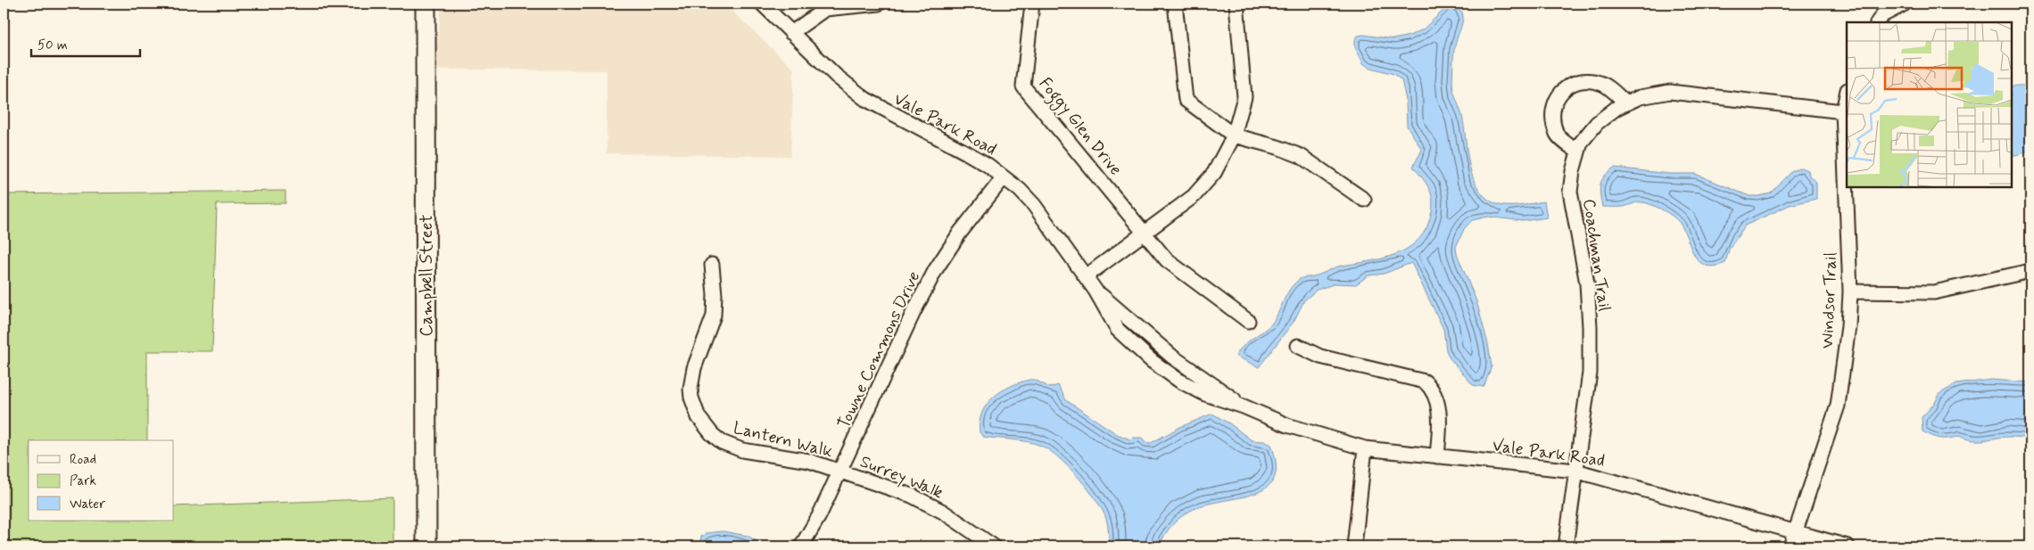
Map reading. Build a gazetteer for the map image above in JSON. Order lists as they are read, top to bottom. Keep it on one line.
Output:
{"streets":{"main road":["Campbell Street"],"street":["Vale Park Road","Foggy Glen Drive","Coachman Trail","Windsor Trail","Towne Commons Drive","Lantern Walk","Surrey Walk"]},"crossings":[["Vale Park Road","Coachman Trail"],["Vale Park Road","Windsor Trail"],["Vale Park Road","Towne Commons Drive"],["Coachman Trail","Windsor Trail"],["Towne Commons Drive","Lantern Walk"],["Towne Commons Drive","Surrey Walk"],["Lantern Walk","Surrey Walk"]],"legend":["Road","Park","Water"],"scale_bar":"50 m"}
